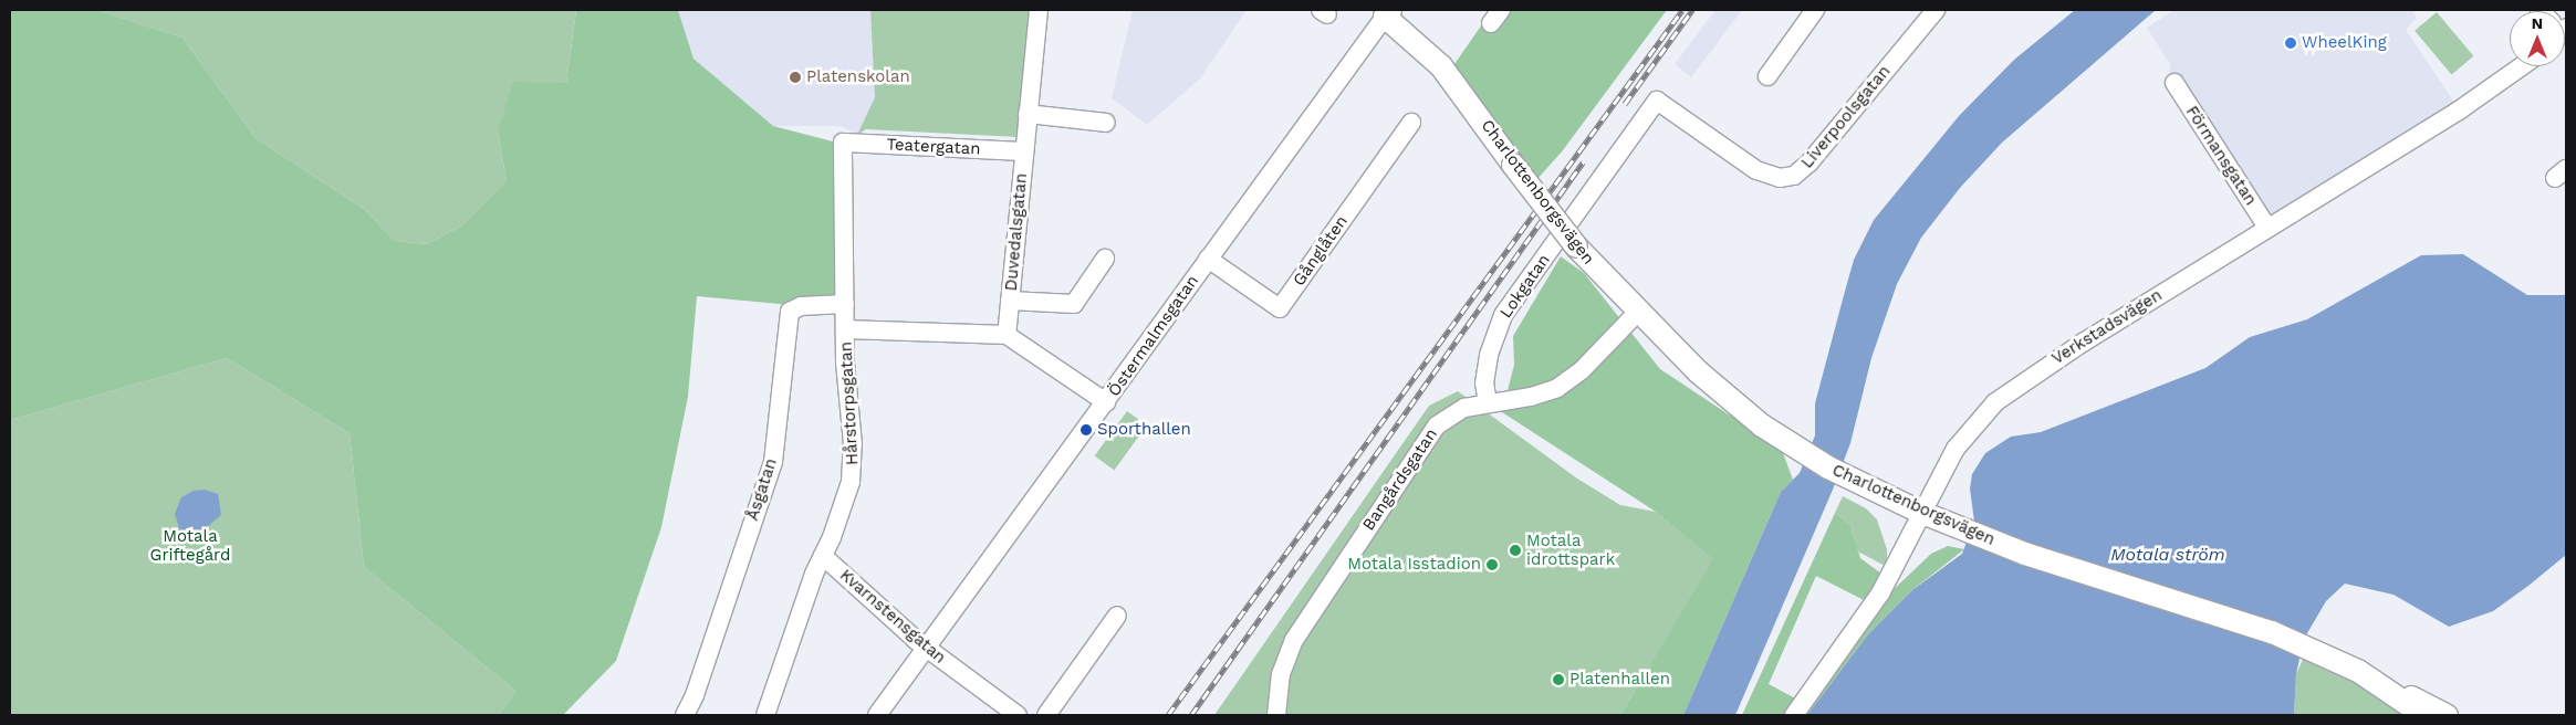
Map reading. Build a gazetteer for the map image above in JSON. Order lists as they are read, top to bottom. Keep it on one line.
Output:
{"streets":{"main road":["Charlottenborgsvägen"],"street":["Liverpoolsgatan","Teatergatan","Förmansgatan","Duvedalsgatan","Gånglåten","Lokgatan","Verkstadsvägen","Östermalmsgatan","Hårstorpsgatan","Bangårdsgatan","Åsgatan","Kvarnstensgatan"]},"crossings":[["Liverpoolsgatan","Lokgatan"],["Teatergatan","Duvedalsgatan"],["Teatergatan","Hårstorpsgatan"],["Förmansgatan","Verkstadsvägen"],["Charlottenborgsvägen","Verkstadsvägen"],["Charlottenborgsvägen","Östermalmsgatan"],["Charlottenborgsvägen","Bangårdsgatan"],["Gånglåten","Östermalmsgatan"],["Lokgatan","Bangårdsgatan"],["Östermalmsgatan","Kvarnstensgatan"],["Hårstorpsgatan","Åsgatan"],["Hårstorpsgatan","Kvarnstensgatan"]],"water":["Motala ström"],"parks":["Motala Griftegård"],"places":["WheelKing","Platenskolan","Sporthallen","Motala idrottspark","Motala Isstadion","Platenhallen"],"north":"top"}
